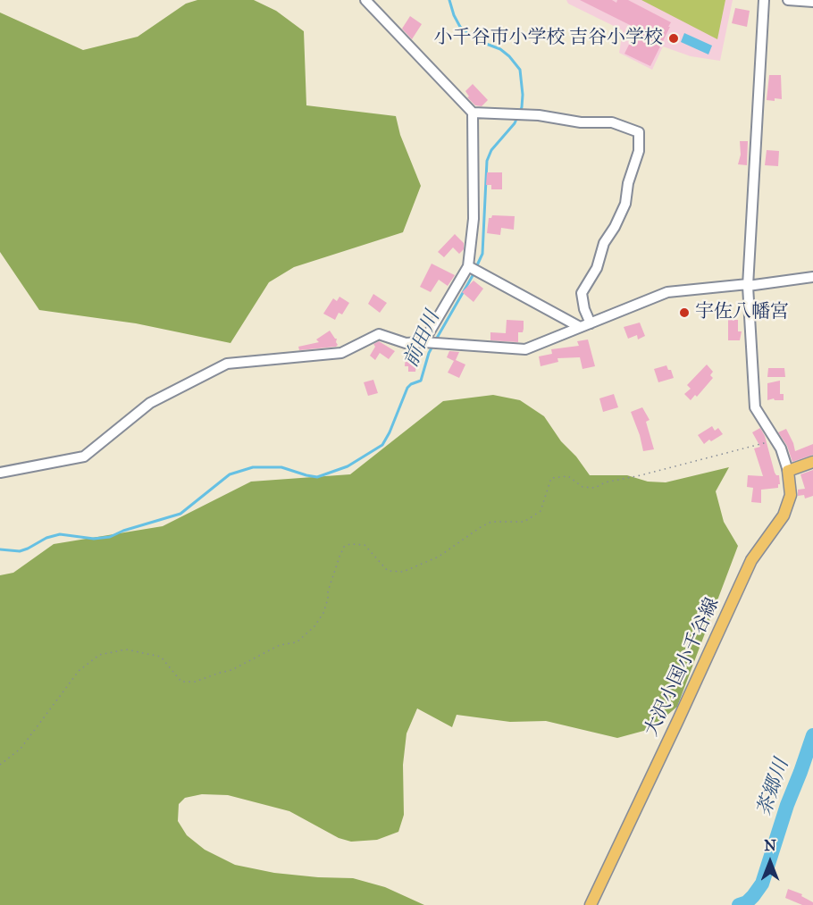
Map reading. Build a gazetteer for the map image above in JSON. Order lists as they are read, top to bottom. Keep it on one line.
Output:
{"streets":{"main road":["大沢小国小千谷線"]},"water":["前田川","茶郷川"],"places":["小千谷市小学校 吉谷小学校","宇佐八幡宮"],"north":"top"}
